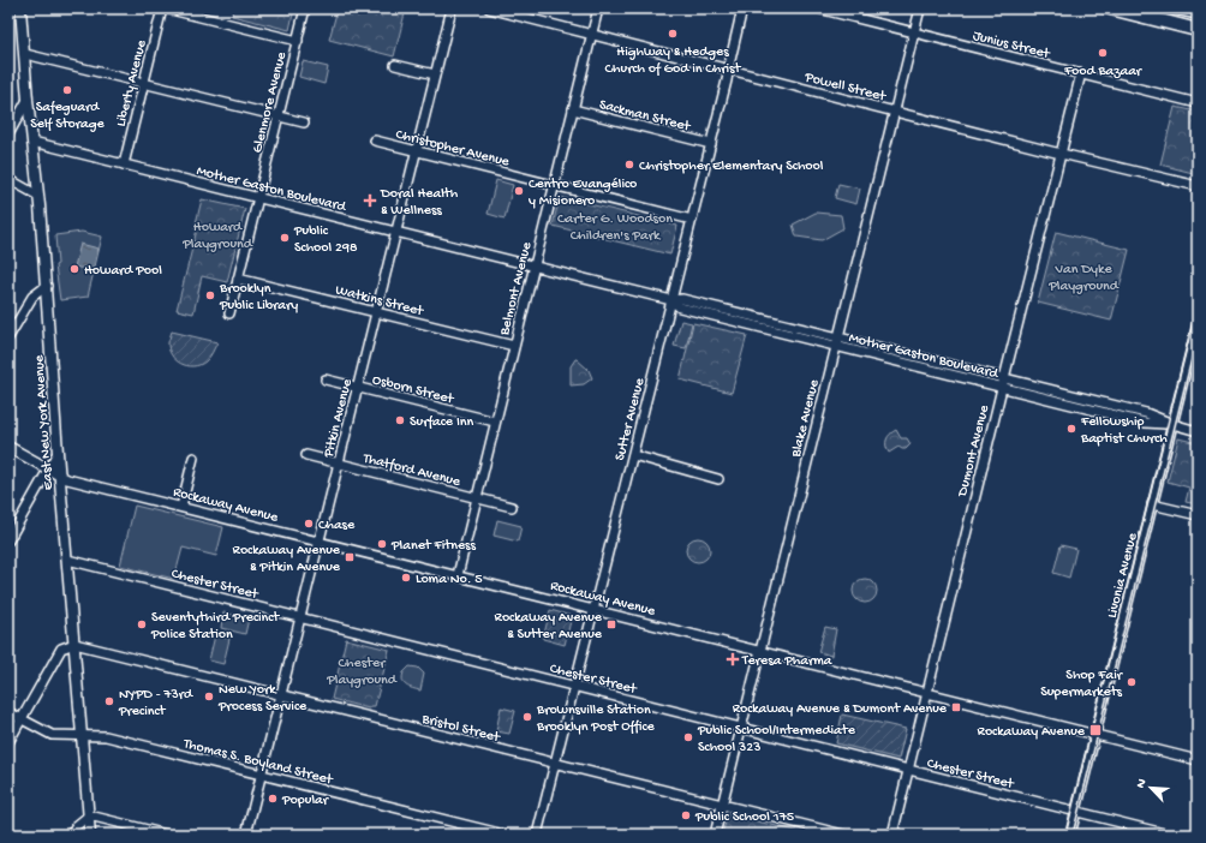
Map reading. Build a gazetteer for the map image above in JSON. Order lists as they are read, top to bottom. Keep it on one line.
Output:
{"streets":{"main road":["East New York Avenue","Rockaway Avenue"],"street":["Junius Street","Liberty Avenue","Powell Street","Glenmore Avenue","Sackman Street","Christopher Avenue","Mother Gaston Boulevard","Belmont Avenue","Watkins Street","Osborn Street","Pitkin Avenue","Blake Avenue","Sutter Avenue","Dumont Avenue","Thatford Avenue","Livonia Avenue","Chester Street","Bristol Street","Thomas S. Boyland Street"]},"crossings":[["Junius Street","Blake Avenue"],["Junius Street","Dumont Avenue"],["Liberty Avenue","Mother Gaston Boulevard"],["Powell Street","Belmont Avenue"],["Powell Street","Blake Avenue"],["Powell Street","Sutter Avenue"],["Powell Street","Dumont Avenue"],["Glenmore Avenue","Mother Gaston Boulevard"],["Glenmore Avenue","Watkins Street"],["Sackman Street","Belmont Avenue"],["Sackman Street","Sutter Avenue"],["Christopher Avenue","Belmont Avenue"],["Christopher Avenue","Pitkin Avenue"],["Christopher Avenue","Sutter Avenue"],["Mother Gaston Boulevard","Belmont Avenue"],["Mother Gaston Boulevard","Pitkin Avenue"],["Mother Gaston Boulevard","Blake Avenue"],["Mother Gaston Boulevard","Sutter Avenue"],["Mother Gaston Boulevard","East New York Avenue"],["Mother Gaston Boulevard","Dumont Avenue"],["Mother Gaston Boulevard","Livonia Avenue"],["Belmont Avenue","Watkins Street"],["Belmont Avenue","Osborn Street"],["Belmont Avenue","Thatford Avenue"],["Belmont Avenue","Rockaway Avenue"],["Watkins Street","Pitkin Avenue"],["Osborn Street","Pitkin Avenue"],["Pitkin Avenue","Thatford Avenue"],["Pitkin Avenue","Rockaway Avenue"],["Pitkin Avenue","Chester Street"],["Pitkin Avenue","Bristol Street"],["Pitkin Avenue","Thomas S. Boyland Street"],["Blake Avenue","Rockaway Avenue"],["Blake Avenue","Chester Street"],["Blake Avenue","Bristol Street"],["Sutter Avenue","Rockaway Avenue"],["Sutter Avenue","Chester Street"],["Sutter Avenue","Bristol Street"],["East New York Avenue","Rockaway Avenue"],["East New York Avenue","Chester Street"],["East New York Avenue","Bristol Street"],["East New York Avenue","Thomas S. Boyland Street"],["Dumont Avenue","Rockaway Avenue"],["Dumont Avenue","Chester Street"],["Rockaway Avenue","Livonia Avenue"],["Livonia Avenue","Chester Street"]],"parks":["Carter G. Woodson Children's Park","Howard Playground","Van Dyke Playground","Chester Playground"],"places":{"other":["Highway & Hedges Church of God in Christ","Food Bazaar","Safeguard Self Storage","Christopher Elementary School","Centro Evangélico y Misionero","Public School 298","Howard Pool","Brooklyn Public Library","Surface Inn","Fellowship Baptist Church","Chase","Planet Fitness","Loma No. 5","Seventythird Precinct Police Station","Shop Fair Supermarkets","New York Process Service","NYPD - 73rd Precinct","Brownsville Station Brooklyn Post Office","Public School/Intermediate School 323","Popular","Public School 175"],"health":["Doral Health & Wellness","Teresa Pharma"],"transit":["Rockaway Avenue & Pitkin Avenue","Rockaway Avenue & Sutter Avenue","Rockaway Avenue & Dumont Avenue","Rockaway Avenue"]},"north":"top left"}
